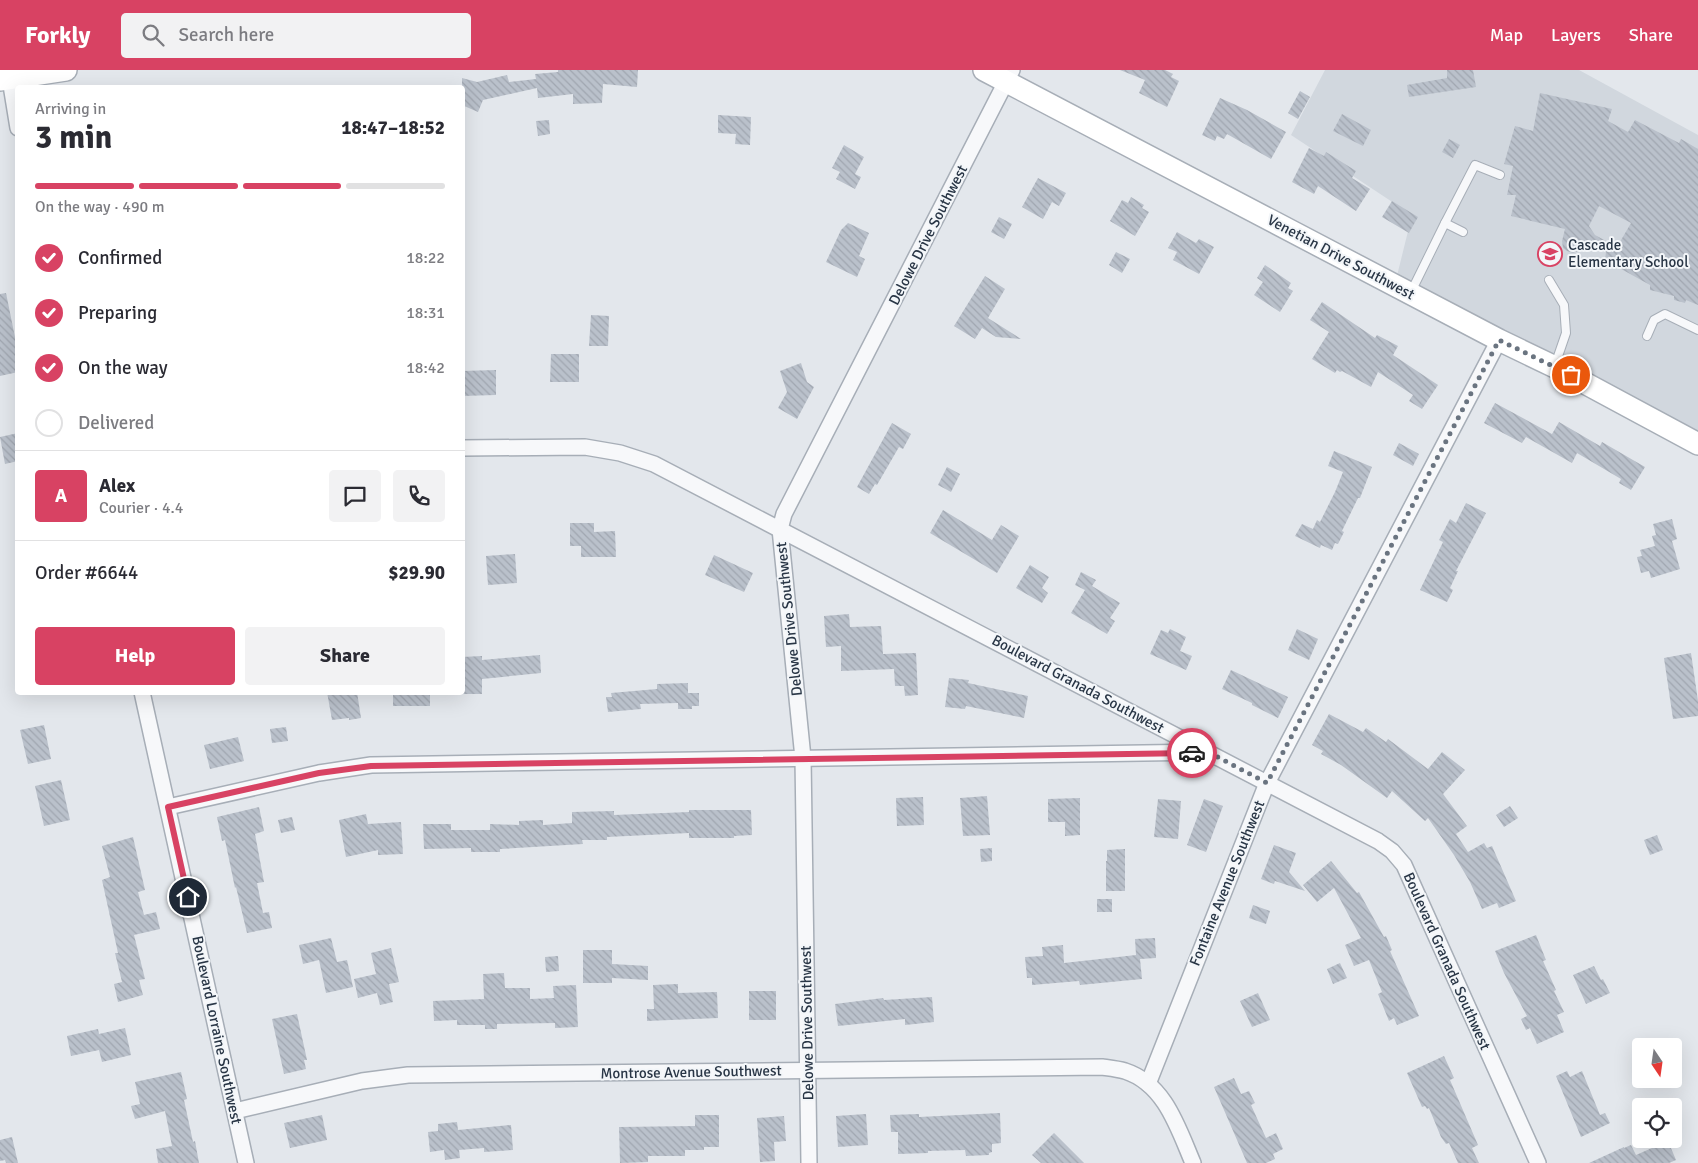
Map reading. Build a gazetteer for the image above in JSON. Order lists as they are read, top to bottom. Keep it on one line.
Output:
{"streets":{"street":["Delowe Drive Southwest","Venetian Drive Southwest","Boulevard Granada Southwest","Fontaine Avenue Southwest","Boulevard Lorraine Southwest","Montrose Avenue Southwest"]},"crossings":[["Delowe Drive Southwest","Venetian Drive Southwest"],["Delowe Drive Southwest","Boulevard Granada Southwest"],["Delowe Drive Southwest","Montrose Avenue Southwest"],["Venetian Drive Southwest","Fontaine Avenue Southwest"],["Boulevard Granada Southwest","Fontaine Avenue Southwest"],["Fontaine Avenue Southwest","Montrose Avenue Southwest"],["Boulevard Lorraine Southwest","Montrose Avenue Southwest"]],"places":{"school or university":["Cascade Elementary School"]},"north":"bottom","page":{"header":"Forkly","search":"Search here","nav":["Map","Layers","Share"],"heading":["3 min","Arriving in","18:47–18:52"],"panel":["Alex","Courier · 4.4","Order #6644","$29.90"],"bar":"On the way · 490 m","list":[["Confirmed","18:22"],["Preparing","18:31"],["On the way","18:42"],"Delivered"],"round":"A","buttons":["Help","Share"]}}
